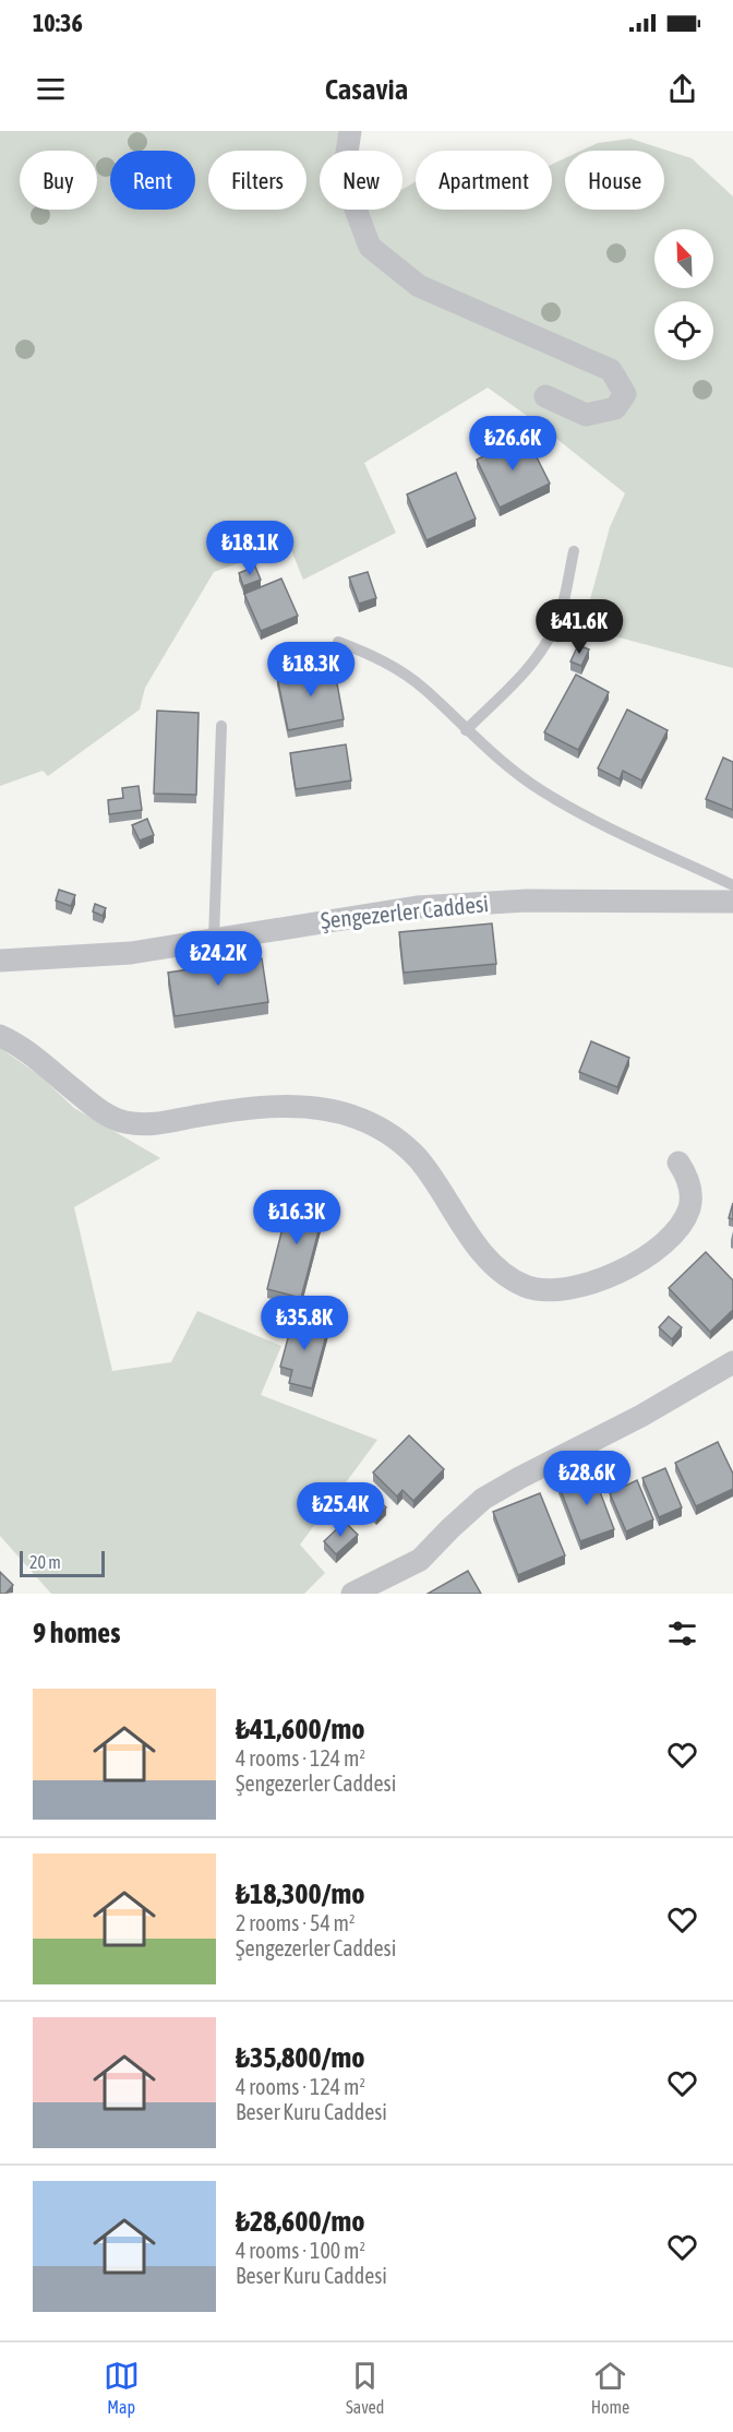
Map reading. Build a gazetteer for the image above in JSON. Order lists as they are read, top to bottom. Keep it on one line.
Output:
{"streets":{"street":["Şengezerler Caddesi"]},"scale_bar":"20 m","north":"top left","page":{"status":"10:36","header":"Casavia","chip":["Buy","Rent","Filters","New","Apartment","House"],"price":["₺26.6K","₺18.1K","₺41.6K","₺18.3K","₺24.2K","₺16.3K","₺35.8K","₺28.6K","₺25.4K"],"scale":"20 m","heading":"9 homes","list":[{"name":"₺41,600/mo","note":"4 rooms · 124 m² · Şengezerler Caddesi"},{"name":"₺18,300/mo","note":"2 rooms · 54 m² · Şengezerler Caddesi"},{"name":"₺35,800/mo","note":"4 rooms · 124 m² · Beser Kuru Caddesi"},{"name":"₺28,600/mo","note":"4 rooms · 100 m² · Beser Kuru Caddesi"}],"tabs":["Map","Saved","Home"]}}
